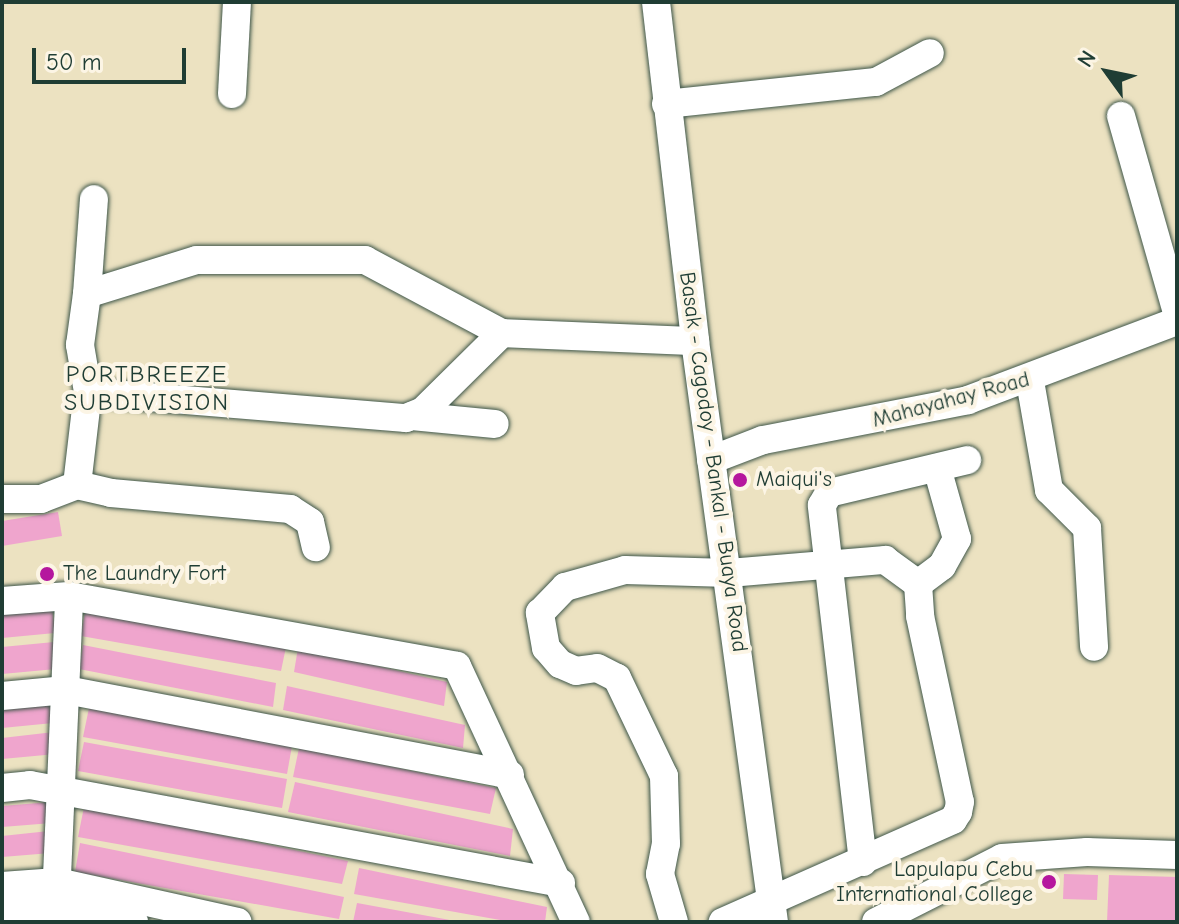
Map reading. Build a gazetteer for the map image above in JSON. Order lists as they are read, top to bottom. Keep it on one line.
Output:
{"streets":{"street":["Mahayahay Road","Basak - Cagodoy - Bankal - Buaya Road"]},"crossings":[["Mahayahay Road","Basak - Cagodoy - Bankal - Buaya Road"]],"districts":["PORTBREEZE SUBDIVISION"],"places":["Maiqui's","The Laundry Fort","Lapulapu Cebu International College"],"scale_bar":"50 m","north":"top left"}
